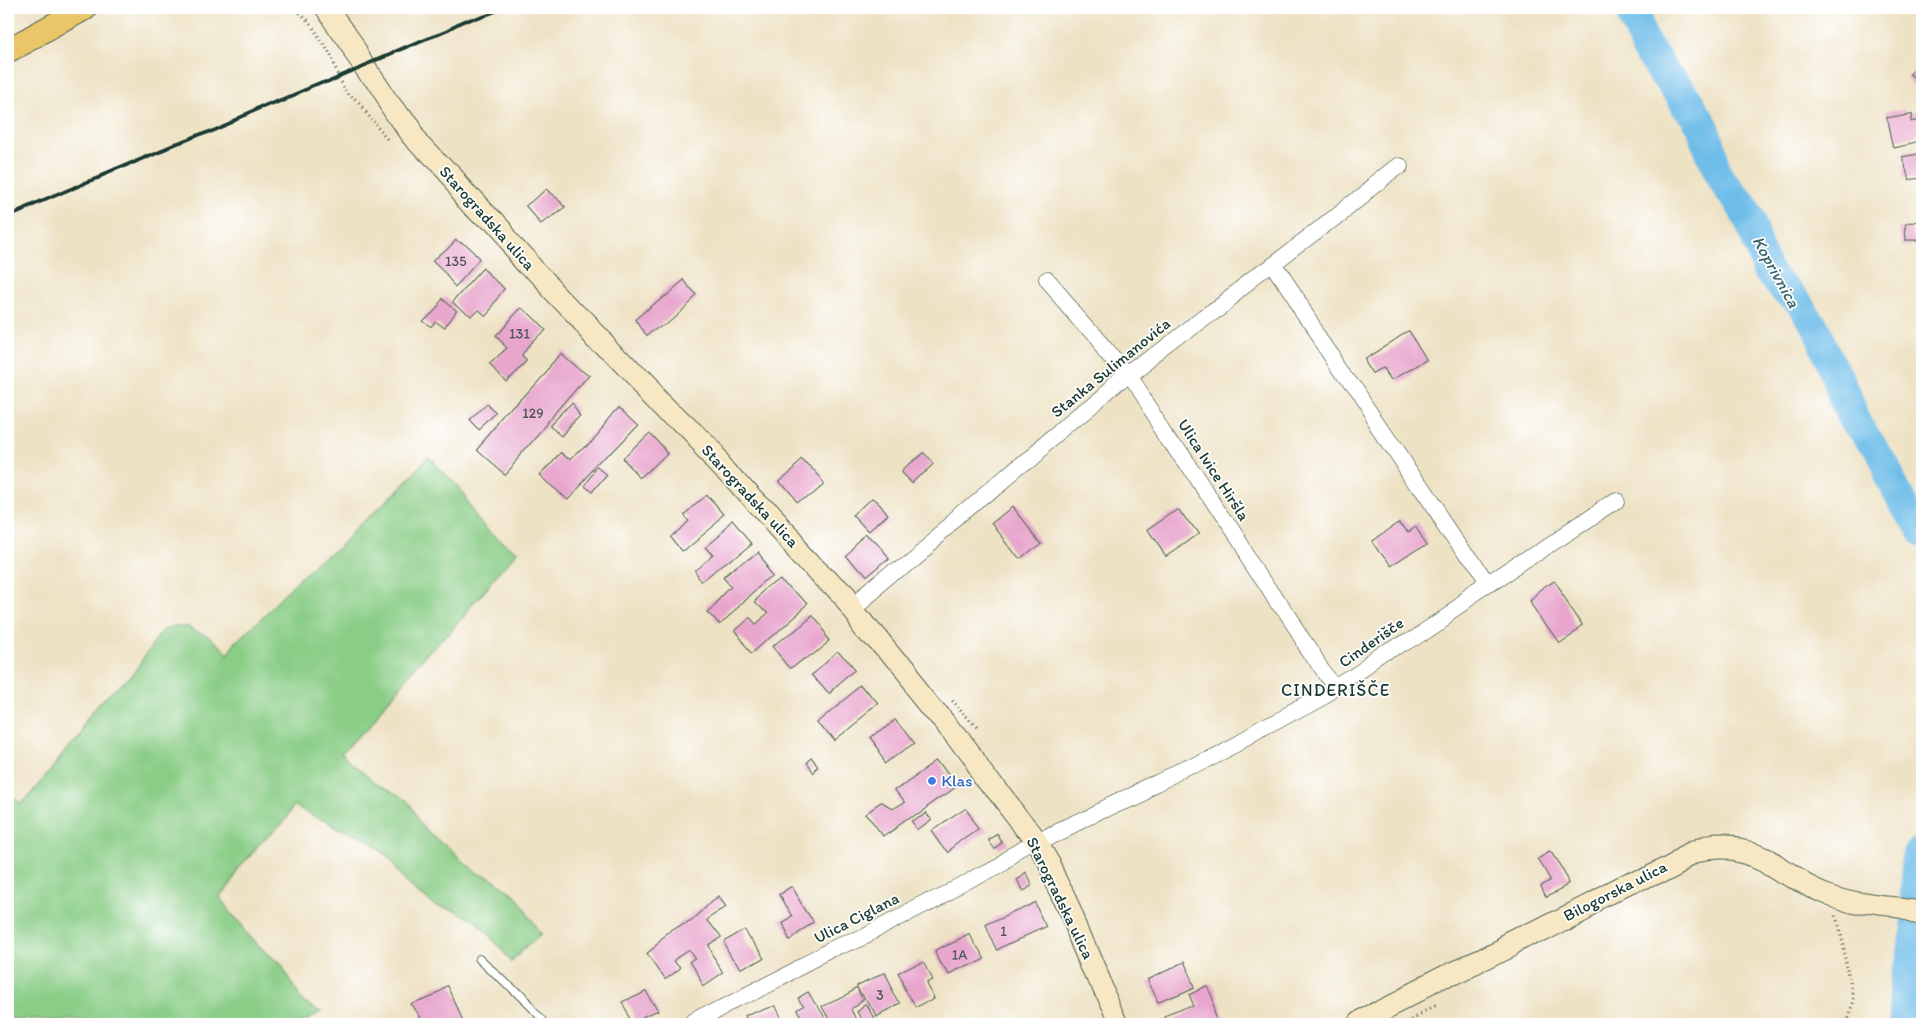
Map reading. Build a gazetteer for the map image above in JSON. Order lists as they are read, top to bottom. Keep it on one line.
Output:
{"streets":{"main road":["Starogradska ulica","Bilogorska ulica"],"street":["Stanka Sulimanovića","Ulica Ivice Hiršla","Cinderišče","Ulica Ciglana"]},"crossings":[["Starogradska ulica","Stanka Sulimanovića"],["Starogradska ulica","Cinderišče"],["Starogradska ulica","Ulica Ciglana"],["Stanka Sulimanovića","Ulica Ivice Hiršla"],["Ulica Ivice Hiršla","Cinderišče"],["Cinderišče","Ulica Ciglana"]],"districts":["CINDERIŠČE"],"water":["Koprivnica"],"places":["Klas"],"house_numbers":["135","131","129","1","1A","3"]}
